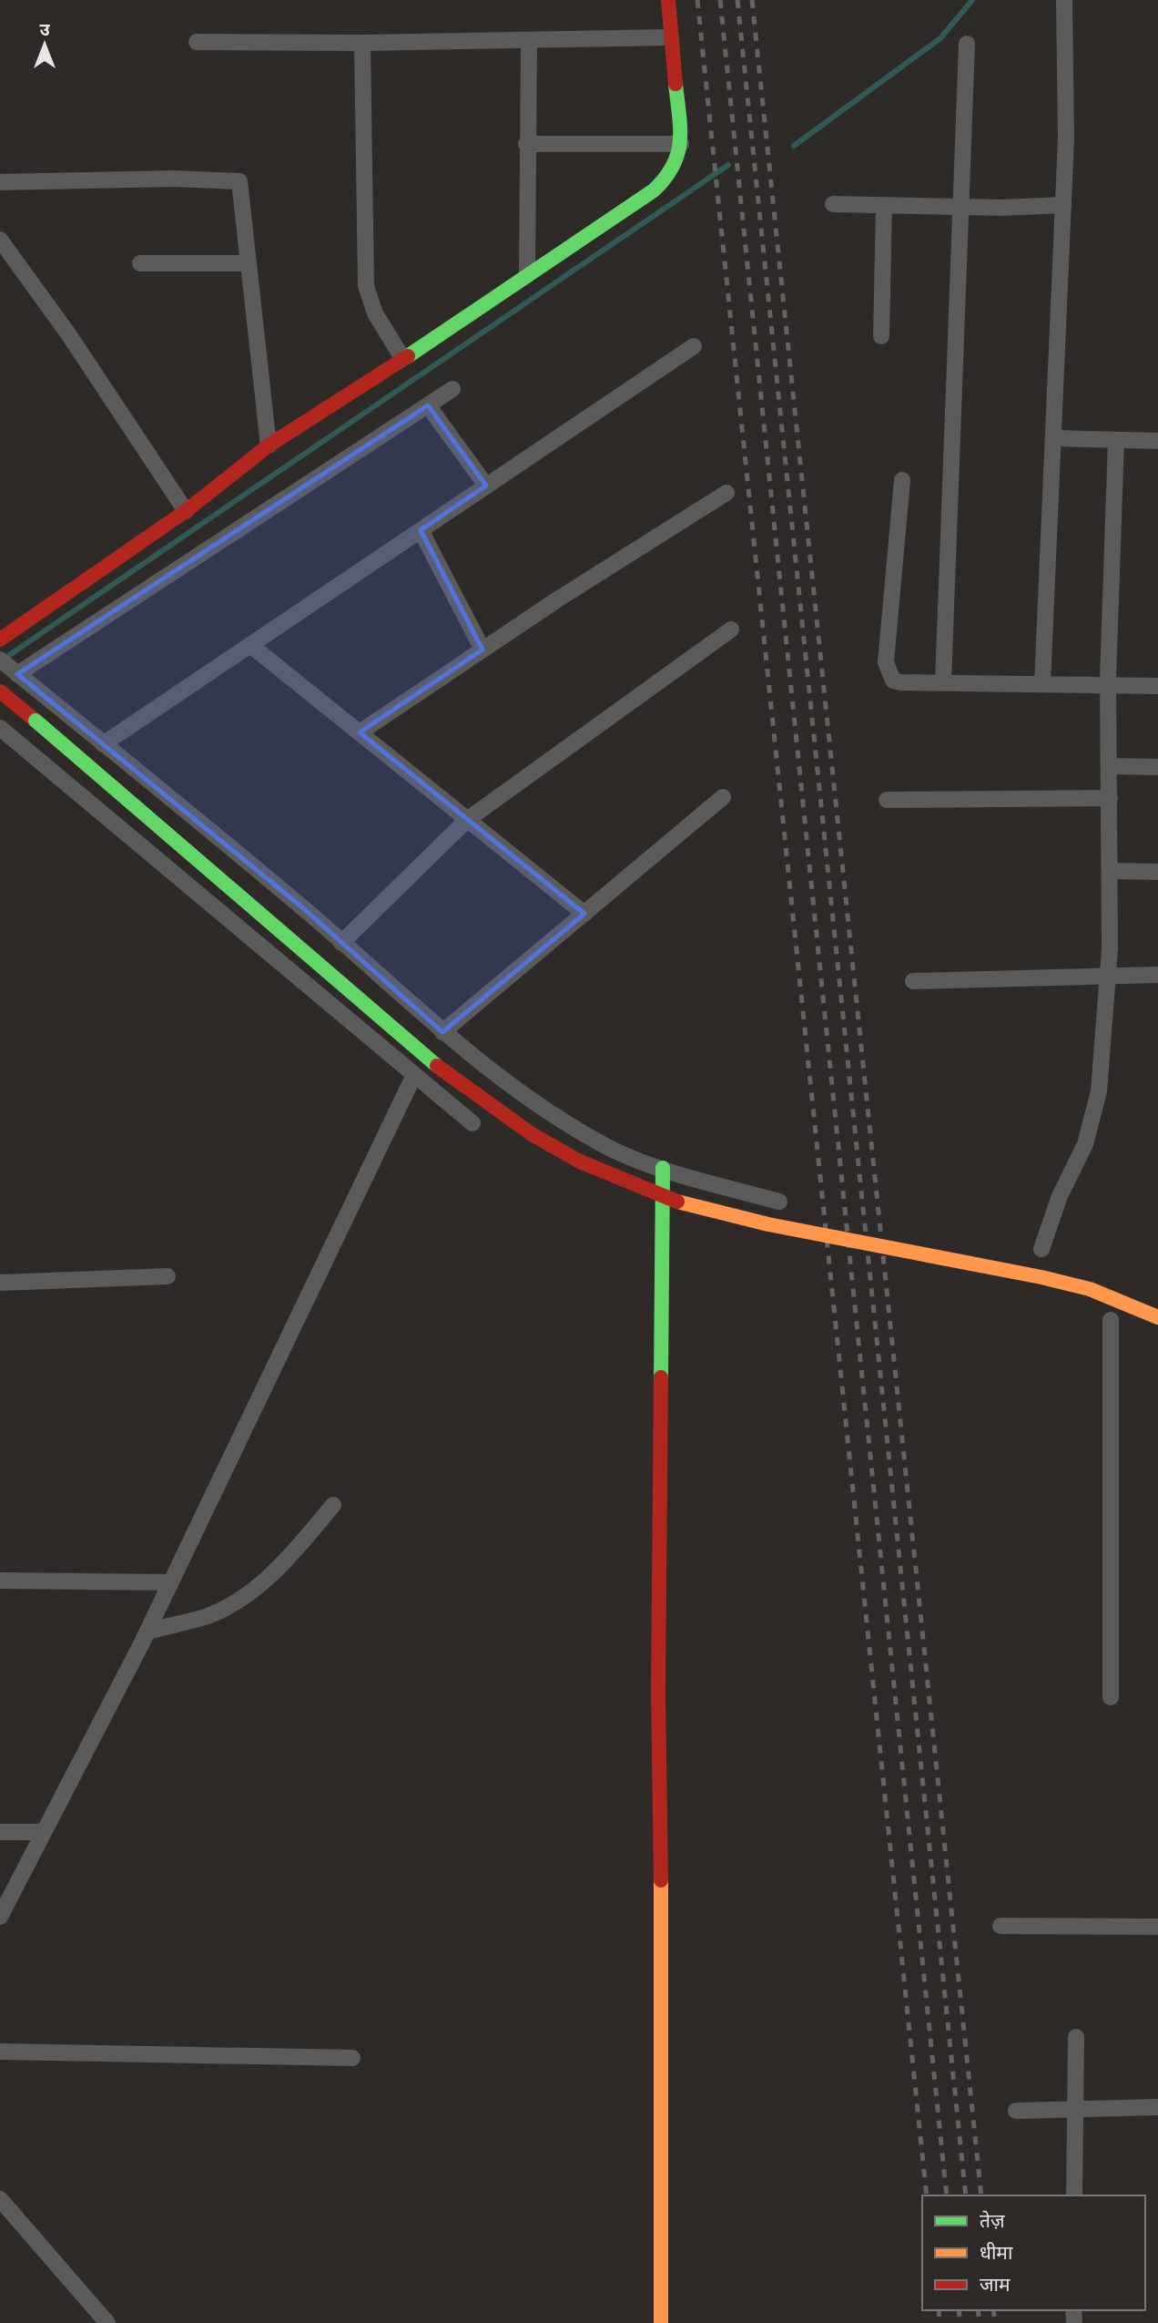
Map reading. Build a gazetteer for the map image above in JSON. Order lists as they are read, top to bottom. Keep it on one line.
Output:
{"legend":["तेज़","धीमा","जाम"],"north":"top"}
